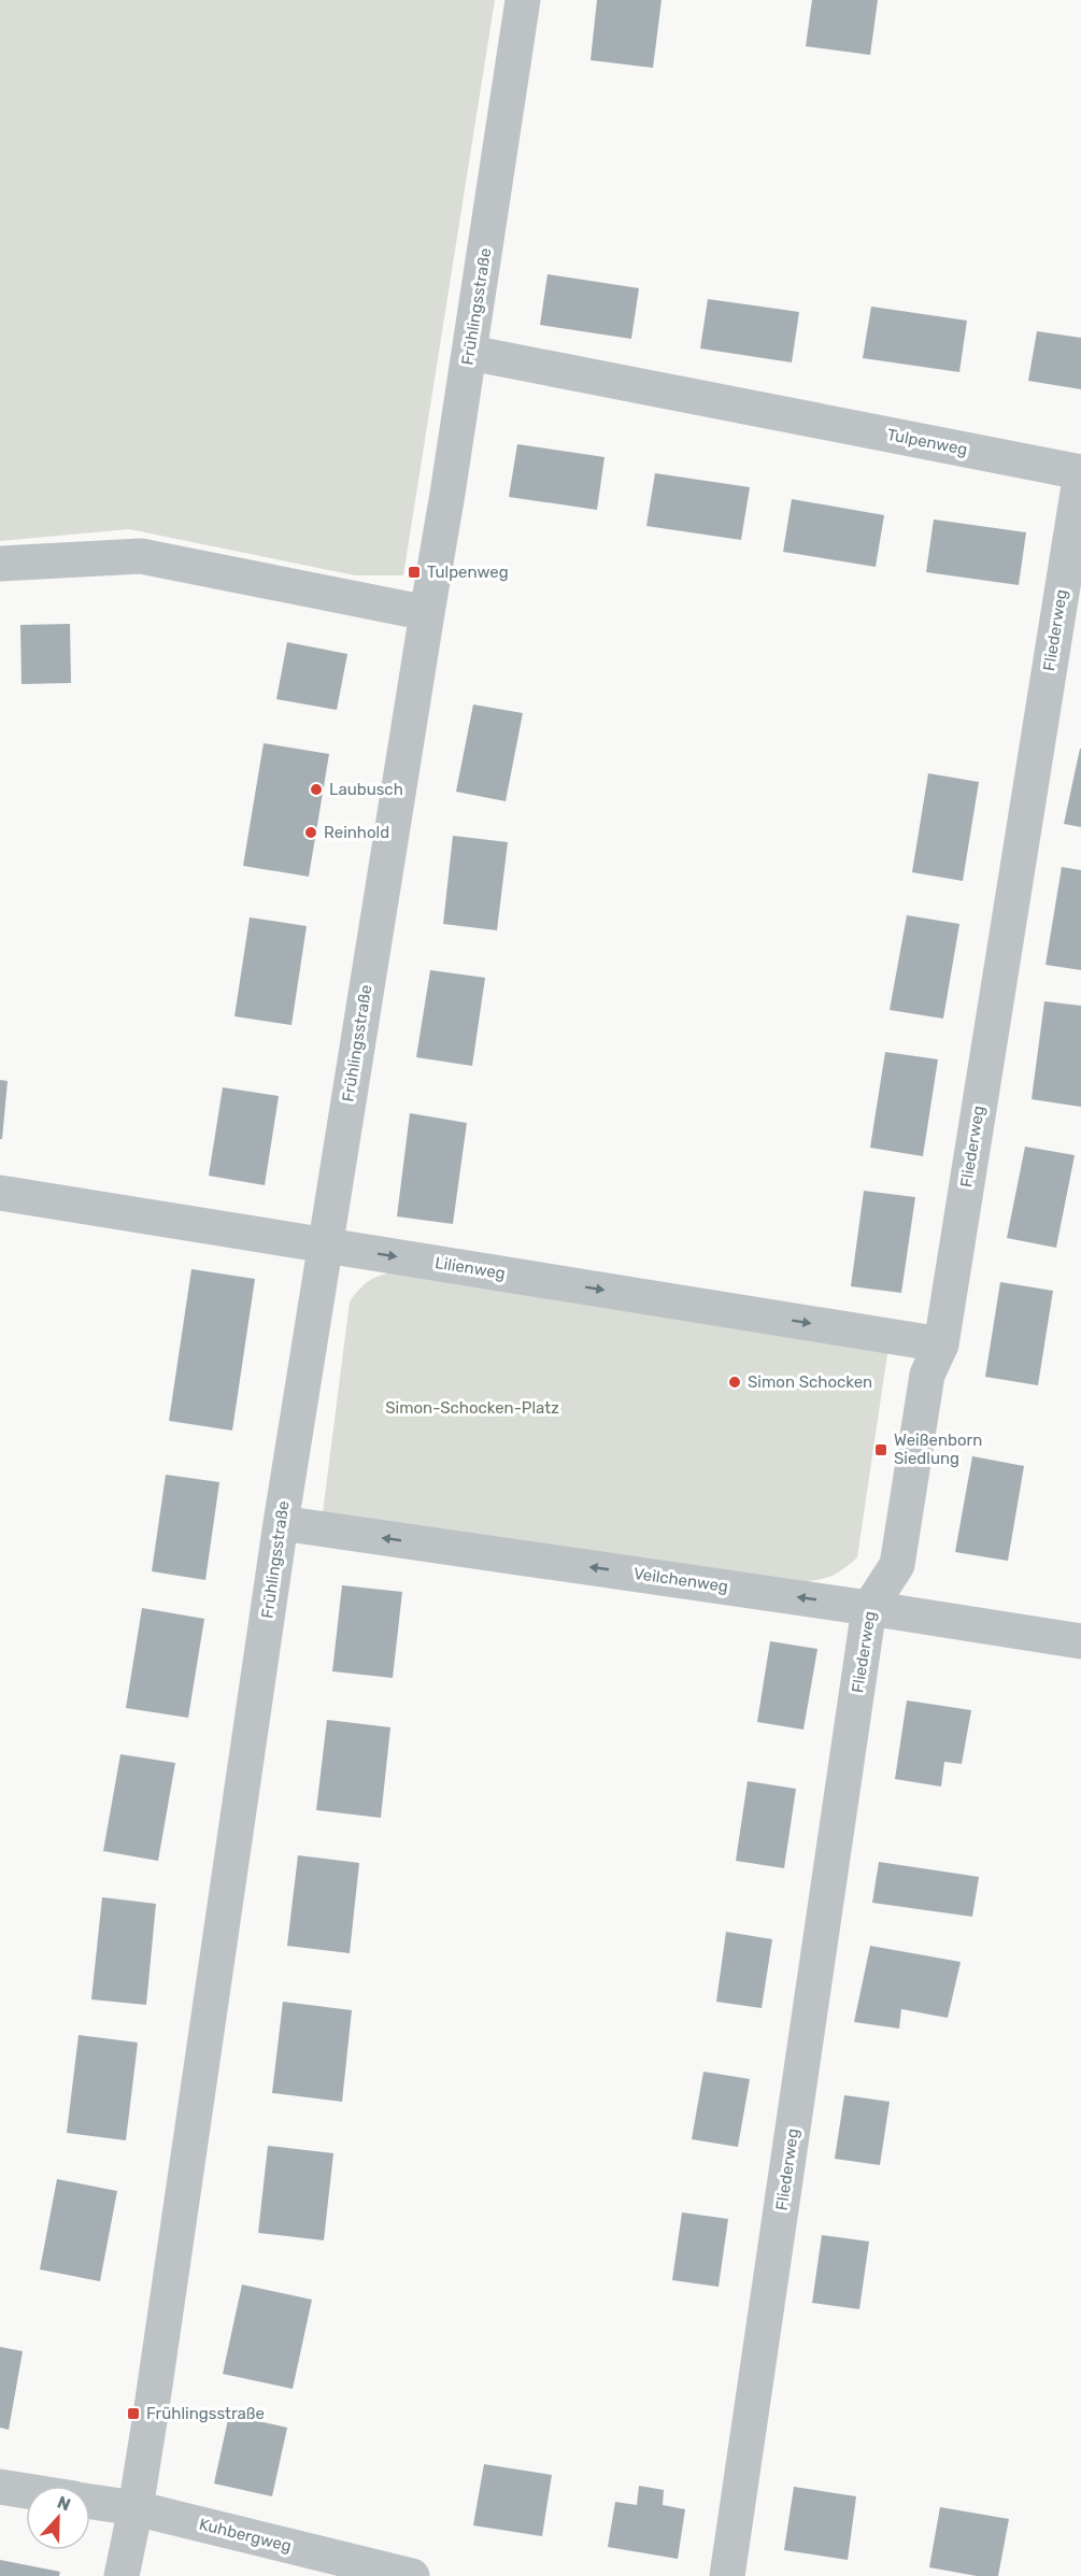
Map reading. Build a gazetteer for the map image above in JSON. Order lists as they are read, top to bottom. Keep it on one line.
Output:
{"streets":{"street":["Frühlingsstraße","Tulpenweg","Fliederweg","Lilienweg","Veilchenweg","Kuhbergweg"]},"crossings":[["Frühlingsstraße","Tulpenweg"],["Frühlingsstraße","Lilienweg"],["Frühlingsstraße","Veilchenweg"],["Frühlingsstraße","Kuhbergweg"],["Tulpenweg","Fliederweg"],["Fliederweg","Lilienweg"],["Fliederweg","Veilchenweg"]],"one_way":["Lilienweg","Veilchenweg"],"parks":["Simon-Schocken-Platz"],"places":{"transit":["Tulpenweg","Weißenborn Siedlung","Frühlingsstraße"],"other":["Laubusch","Reinhold","Simon Schocken"]},"north":"top"}
